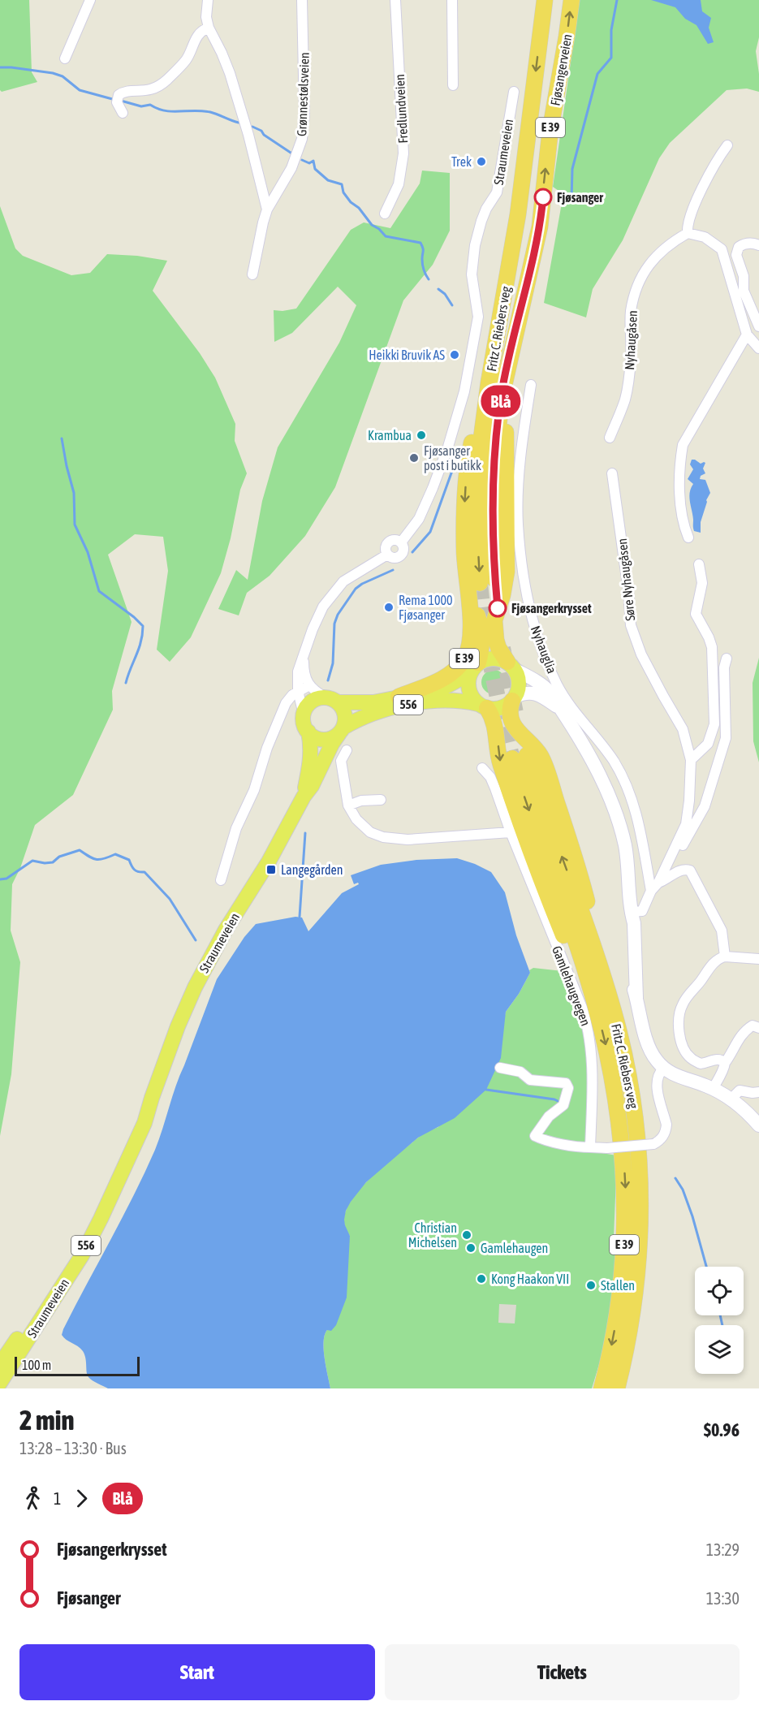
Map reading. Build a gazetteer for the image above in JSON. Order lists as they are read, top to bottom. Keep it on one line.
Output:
{"streets":{"highway":["Fjøsangerveien","E 39","Fritz C. Riebers veg"],"main road":["Straumeveien","556"],"street":["Grønnestølsveien","Fredlundveien","Nyhaugåsen","Søre Nyhaugåsen","Nyhauglia","Gamlehaugvegen"]},"crossings":[["Fjøsangerveien","Fritz C. Riebers veg"],["E 39","Fritz C. Riebers veg"],["E 39","556"],["Straumeveien","556"],["Søre Nyhaugåsen","Nyhauglia"]],"places":{"other":["Trek","Fjøsanger","Heikki Bruvik AS","Krambua","Fjøsanger post i butikk","Rema 1000 Fjøsanger","Fjøsangerkrysset","Christian Michelsen","Gamlehaugen","Kong Haakon VII","Stallen"],"transit":["Langegården"]},"lines":["bus line Blå"],"scale_bar":"100 m","page":{"on_map":"Blå","scale":"100 m","heading":["2 min","13:28 – 13:30 · Bus","$0.96"],"legs":["1","Blå"],"list":[{"name":"Fjøsangerkrysset","value":"13:29"},{"name":"Fjøsanger","value":"13:30"}],"buttons":["Start","Tickets"]}}
